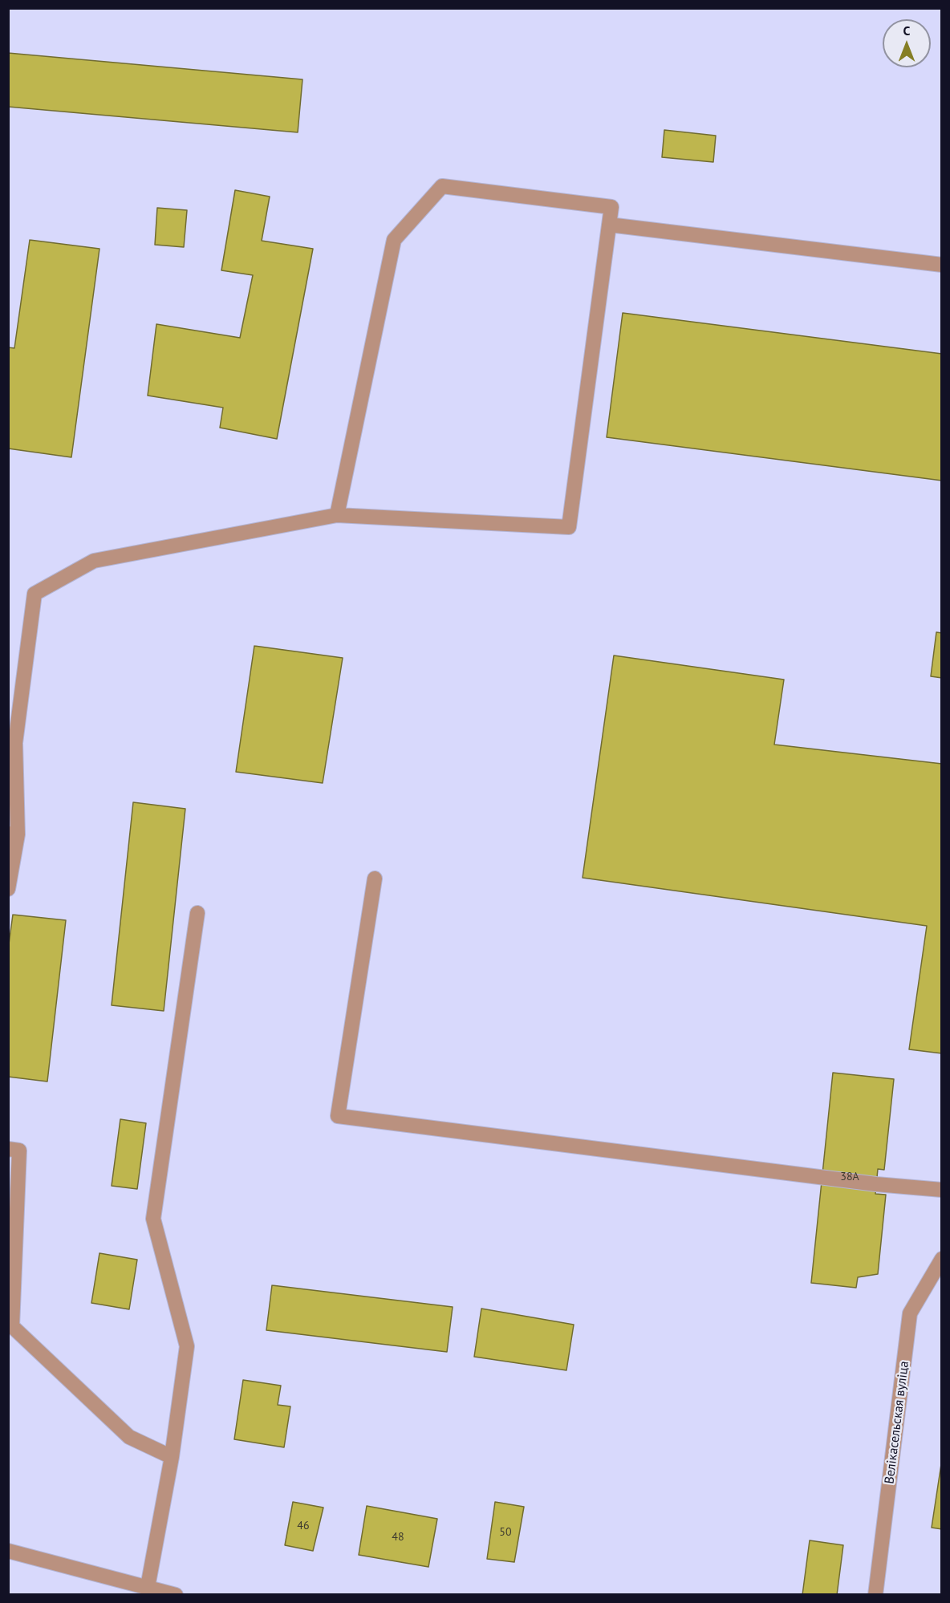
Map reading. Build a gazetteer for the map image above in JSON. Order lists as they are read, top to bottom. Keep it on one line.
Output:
{"streets":{"street":["Велікасельская вуліца"]},"house_numbers":["38А","46","50","48"],"north":"top"}
